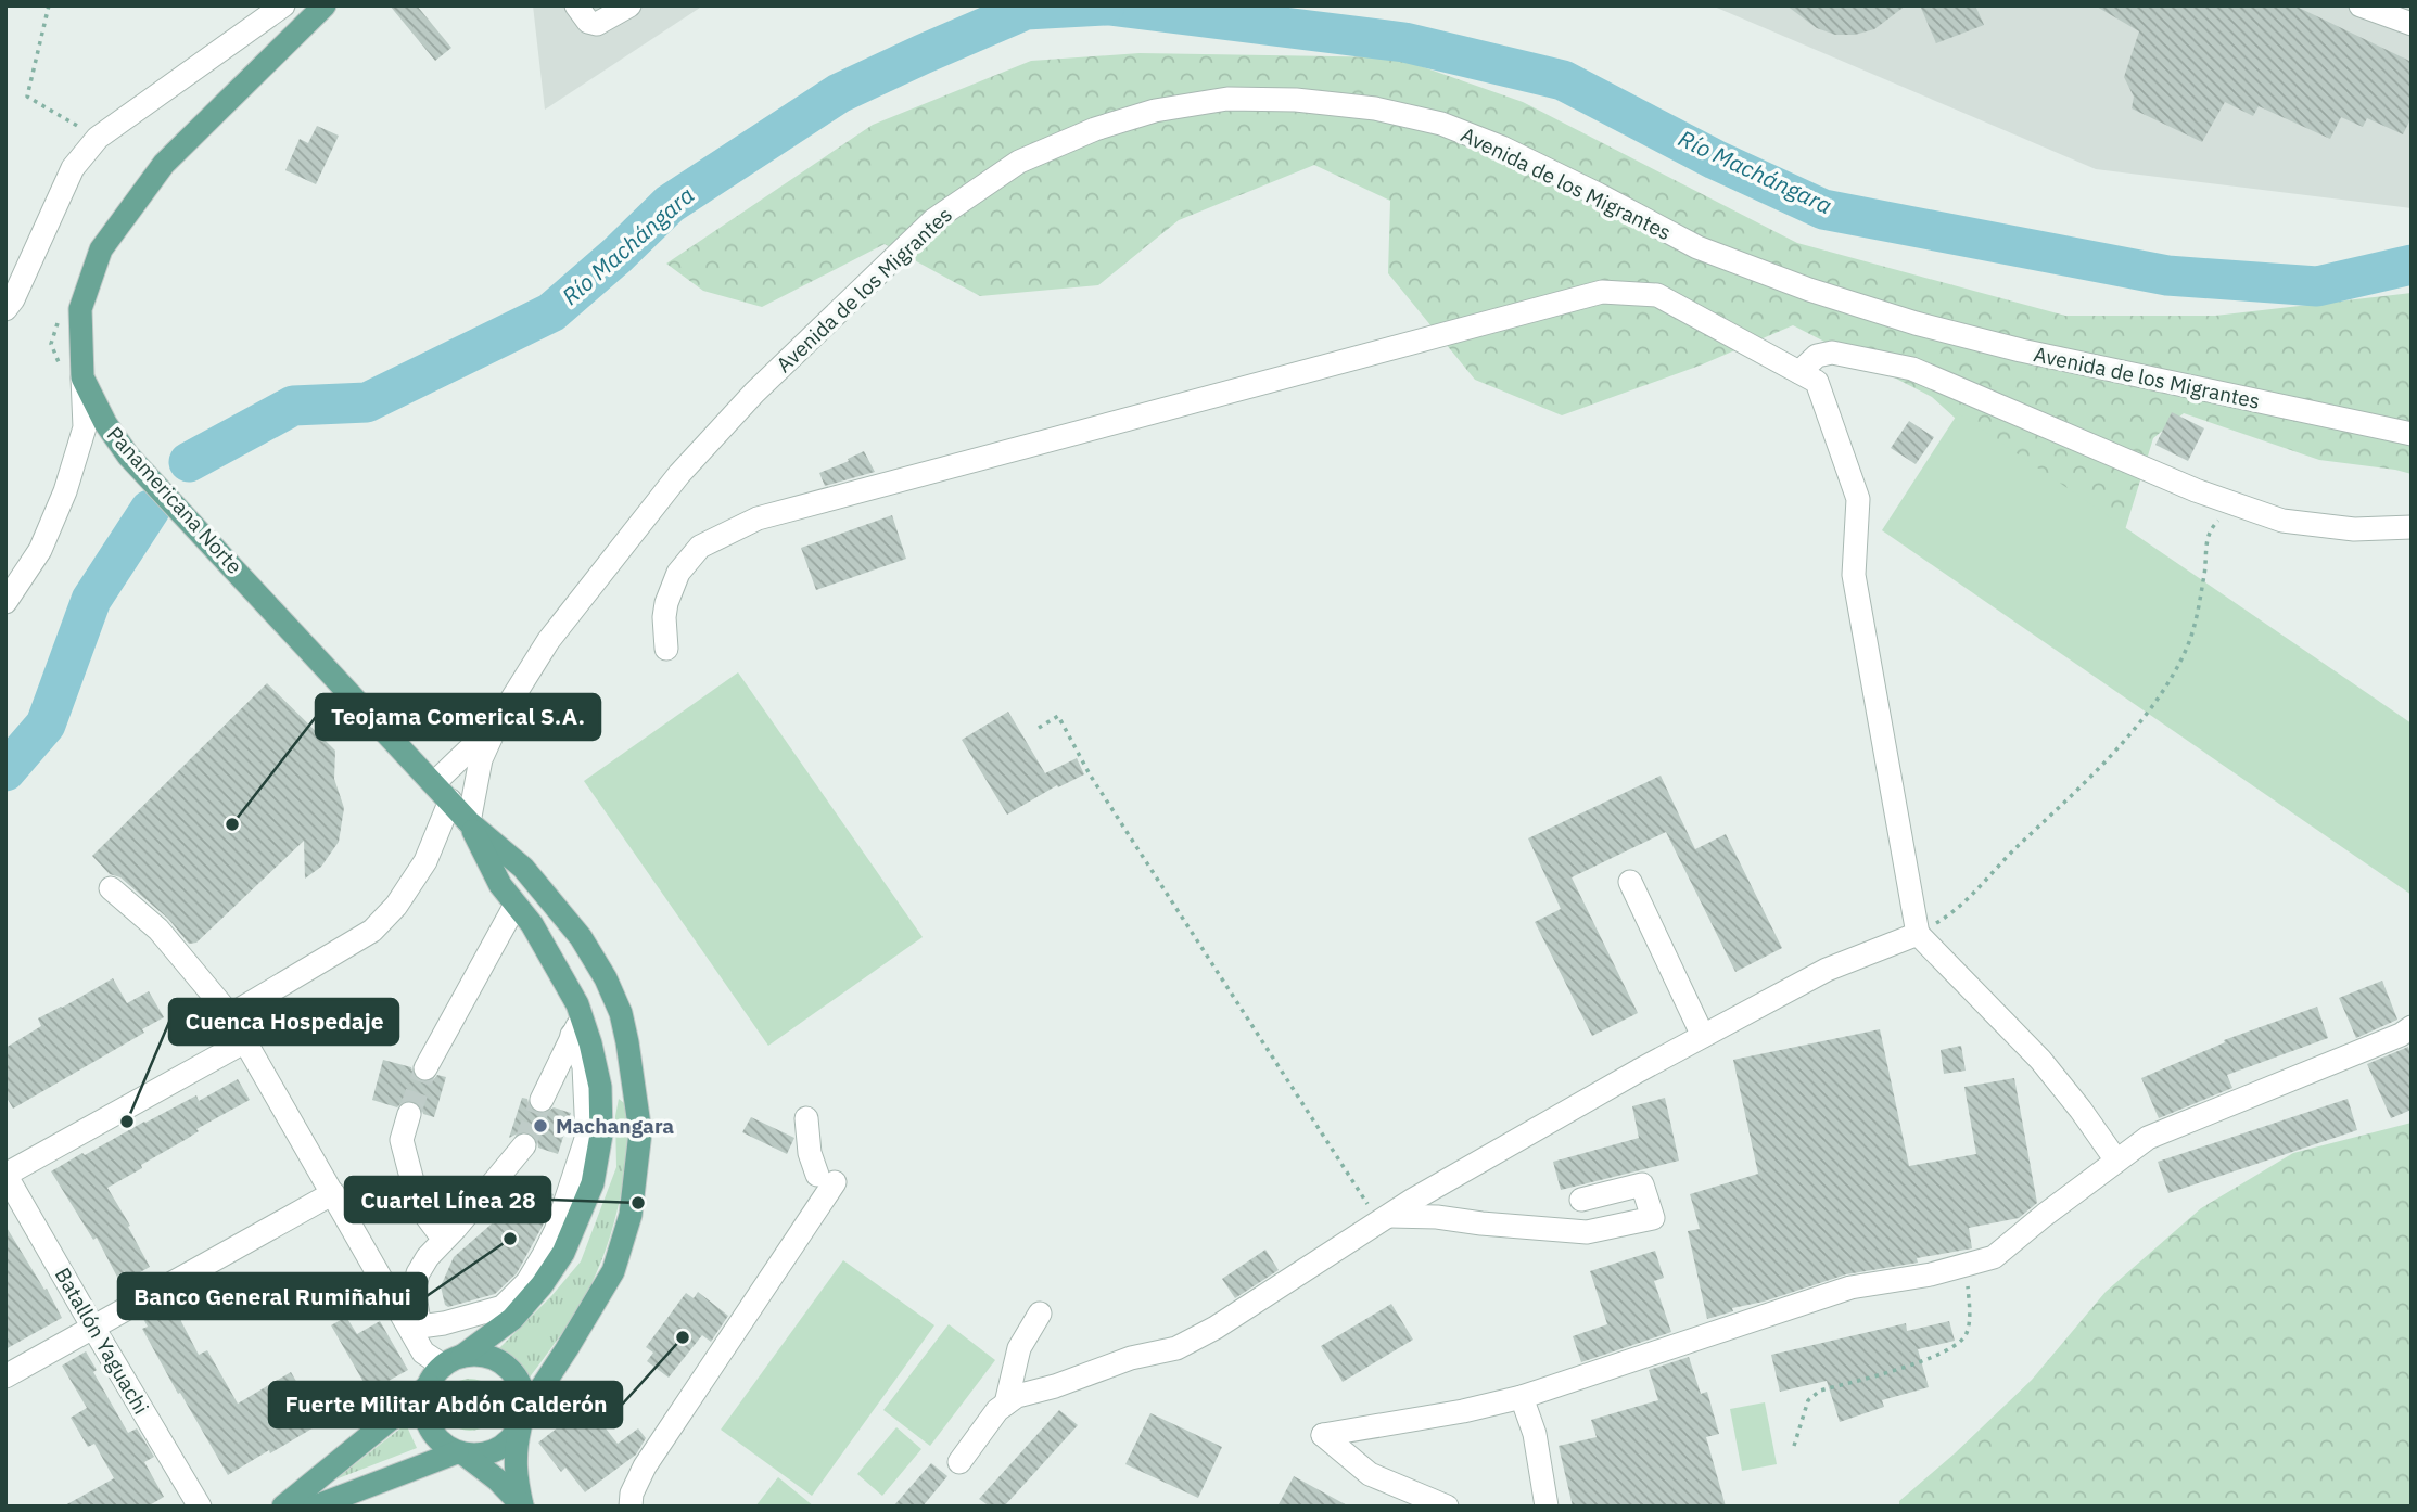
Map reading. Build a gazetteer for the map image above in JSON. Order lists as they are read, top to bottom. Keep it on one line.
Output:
{"streets":{"main road":["Panamericana Norte"],"street":["Avenida de los Migrantes","Batallón Yaguachi"]},"water":["Río Machángara"],"places":["Teojama Comerical S.A.","Cuenca Hospedaje","Machangara","Cuartel Línea 28","Banco General Rumiñahui","Fuerte Militar Abdón Calderón"]}
